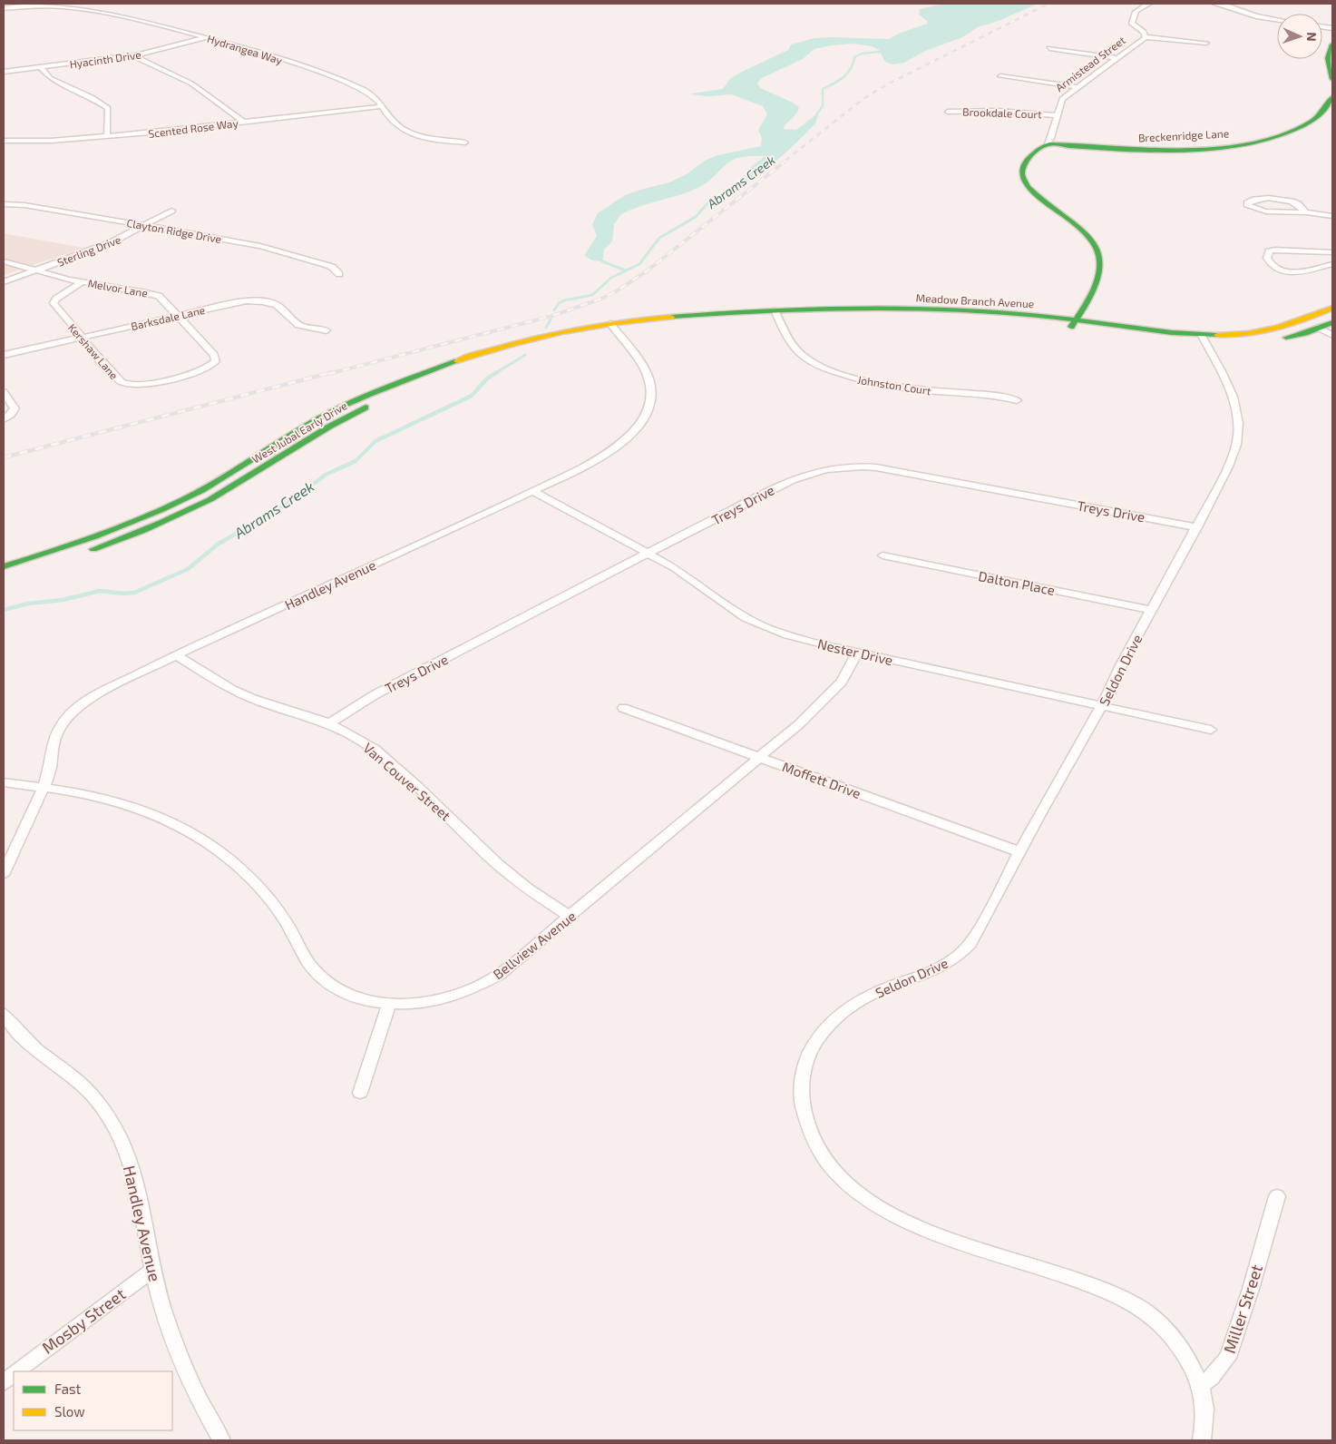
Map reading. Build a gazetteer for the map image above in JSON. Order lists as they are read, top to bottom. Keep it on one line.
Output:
{"streets":{"main road":["Breckenridge Lane","Meadow Branch Avenue","West Jubal Early Drive"],"street":["Hydrangea Way","Hyacinth Drive","Armistead Street","Brookdale Court","Scented Rose Way","Clayton Ridge Drive","Sterling Drive","Melvor Lane","Barksdale Lane","Kershaw Lane","Johnston Court","Treys Drive","Dalton Place","Handley Avenue","Nester Drive","Seldon Drive","Moffett Drive","Van Couver Street","Bellview Avenue","Miller Street","Mosby Street"]},"crossings":[["Hydrangea Way","Hyacinth Drive"],["Hydrangea Way","Scented Rose Way"],["Armistead Street","Brookdale Court"],["Armistead Street","Breckenridge Lane"],["Clayton Ridge Drive","Sterling Drive"],["Sterling Drive","Melvor Lane"],["Melvor Lane","Barksdale Lane"],["Melvor Lane","Kershaw Lane"],["Meadow Branch Avenue","Johnston Court"],["Meadow Branch Avenue","West Jubal Early Drive"],["Meadow Branch Avenue","Handley Avenue"],["Meadow Branch Avenue","Seldon Drive"],["Barksdale Lane","Kershaw Lane"],["West Jubal Early Drive","Handley Avenue"],["Treys Drive","Nester Drive"],["Treys Drive","Seldon Drive"],["Treys Drive","Van Couver Street"],["Dalton Place","Seldon Drive"],["Handley Avenue","Nester Drive"],["Handley Avenue","Van Couver Street"],["Handley Avenue","Bellview Avenue"],["Handley Avenue","Mosby Street"],["Nester Drive","Seldon Drive"],["Nester Drive","Bellview Avenue"],["Seldon Drive","Moffett Drive"],["Seldon Drive","Miller Street"],["Moffett Drive","Bellview Avenue"],["Van Couver Street","Bellview Avenue"]],"water":["Abrams Creek"],"legend":["Fast","Slow"],"north":"right"}
